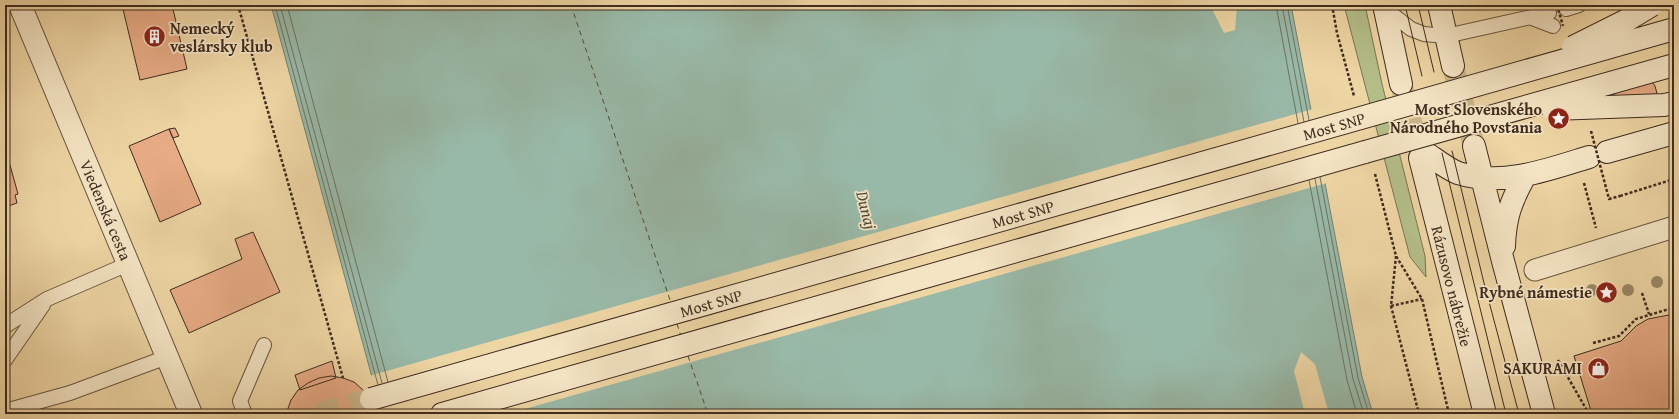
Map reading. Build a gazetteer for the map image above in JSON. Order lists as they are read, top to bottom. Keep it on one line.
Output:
{"streets":{"main road":["Most SNP","Viedenská cesta","Rázusovo nábrežie"]},"water":["Dunaj"],"places":{"building":["Nemecký veslársky klub"],"place":["Most Slovenského Národného Povstania","Rybné námestie"],"shop":["SAKURAMI"]}}
